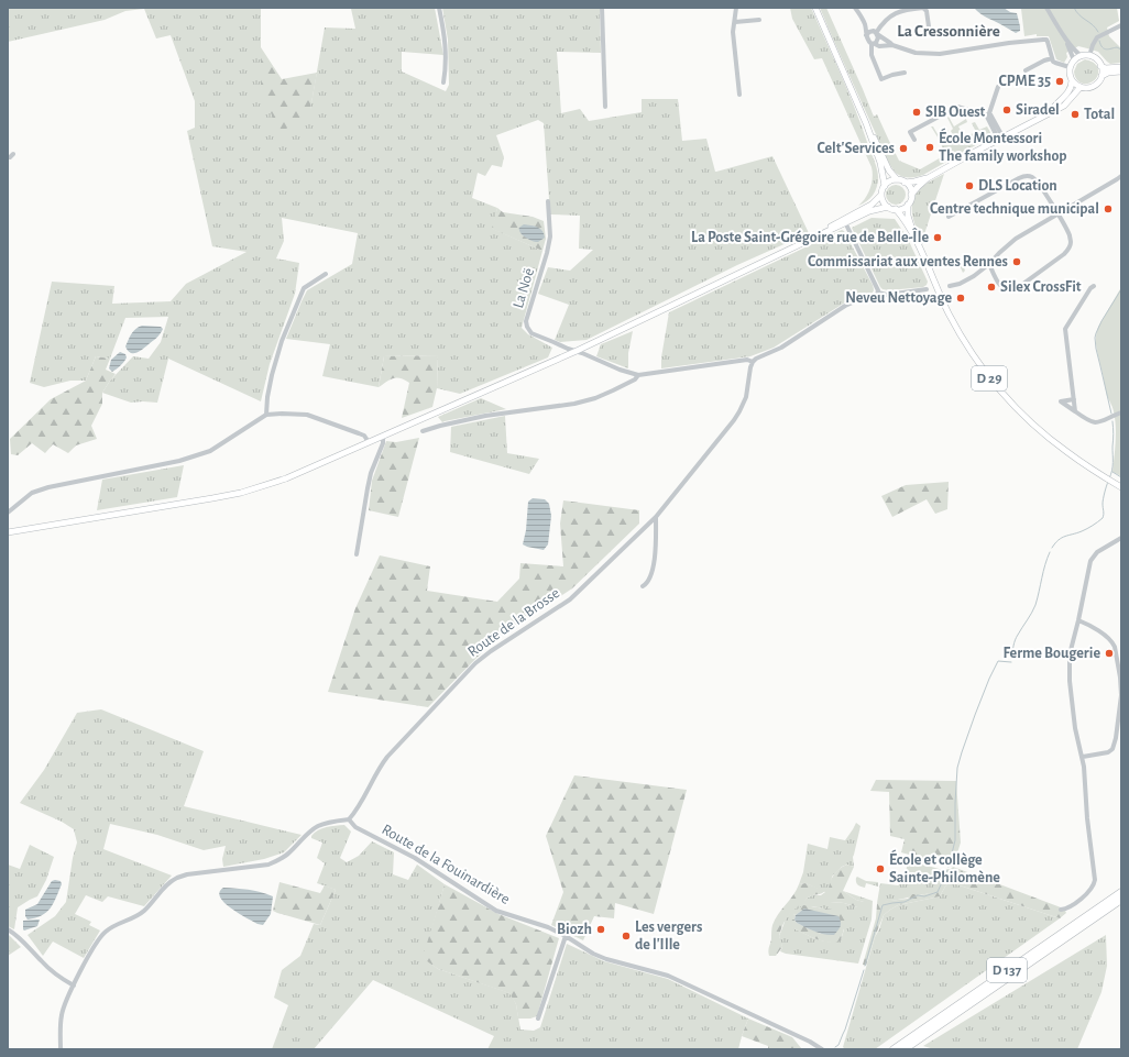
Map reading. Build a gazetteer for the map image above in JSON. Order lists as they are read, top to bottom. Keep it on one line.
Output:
{"streets":{"highway":["D 137"],"main road":["D 29"],"street":["La Noë","Route de la Brosse","Route de la Fouinardière"]},"crossings":[["Route de la Brosse","Route de la Fouinardière"]],"districts":["La Cressonnière"],"places":["CPME 35","Siradel","SIB Ouest","Total","École Montessori The family workshop","Celt'Services","DLS Location","Centre technique municipal","La Poste Saint-Grégoire rue de Belle-Île","Commissariat aux ventes Rennes","Silex CrossFit","Neveu Nettoyage","Ferme Bougerie","École et collège Sainte-Philomène","Biozh","Les vergers de l'Ille"]}
